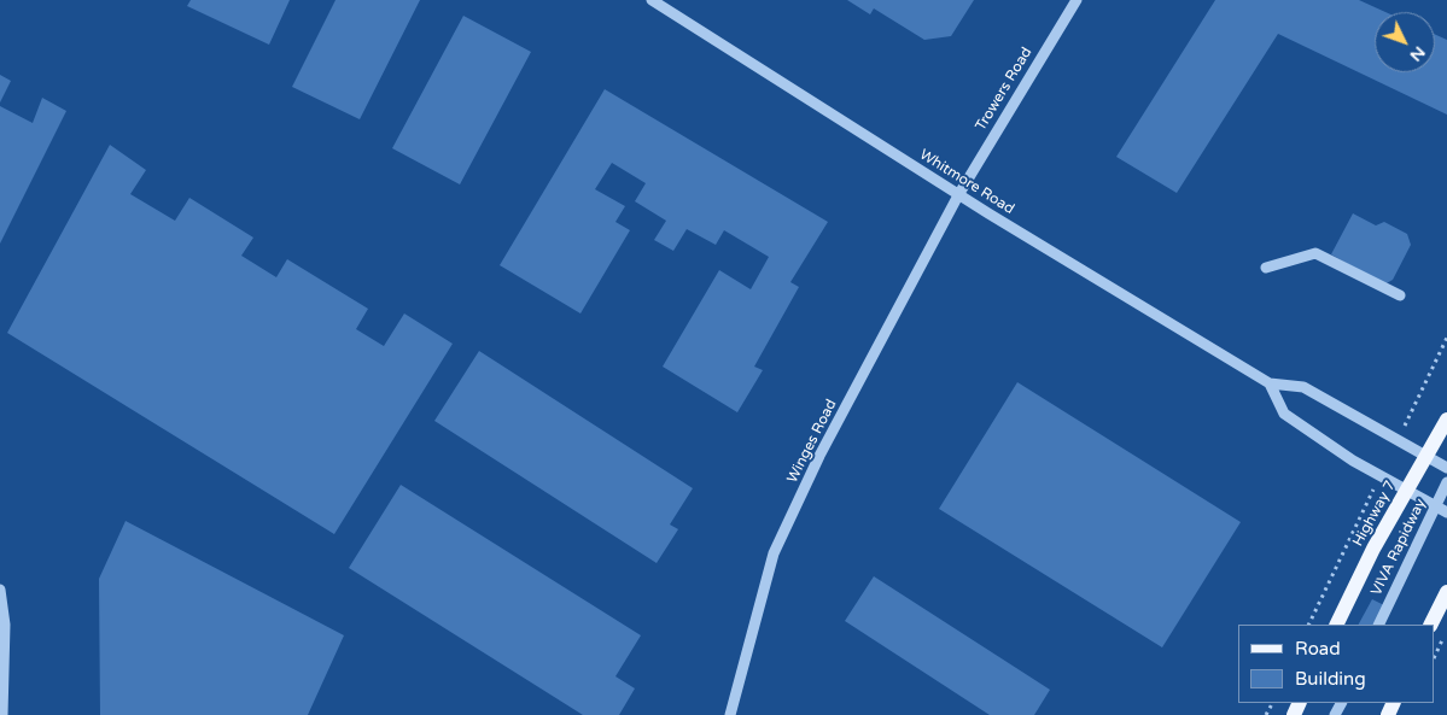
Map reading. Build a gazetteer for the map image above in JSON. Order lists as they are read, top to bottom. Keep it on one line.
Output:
{"streets":{"main road":["Highway 7"],"street":["Trowers Road","Whitmore Road","Winges Road","VIVA Rapidway"]},"crossings":[["Trowers Road","Whitmore Road"],["Trowers Road","Winges Road"],["Whitmore Road","Winges Road"],["Whitmore Road","Highway 7"]],"legend":["Road","Building"],"north":"bottom right"}
